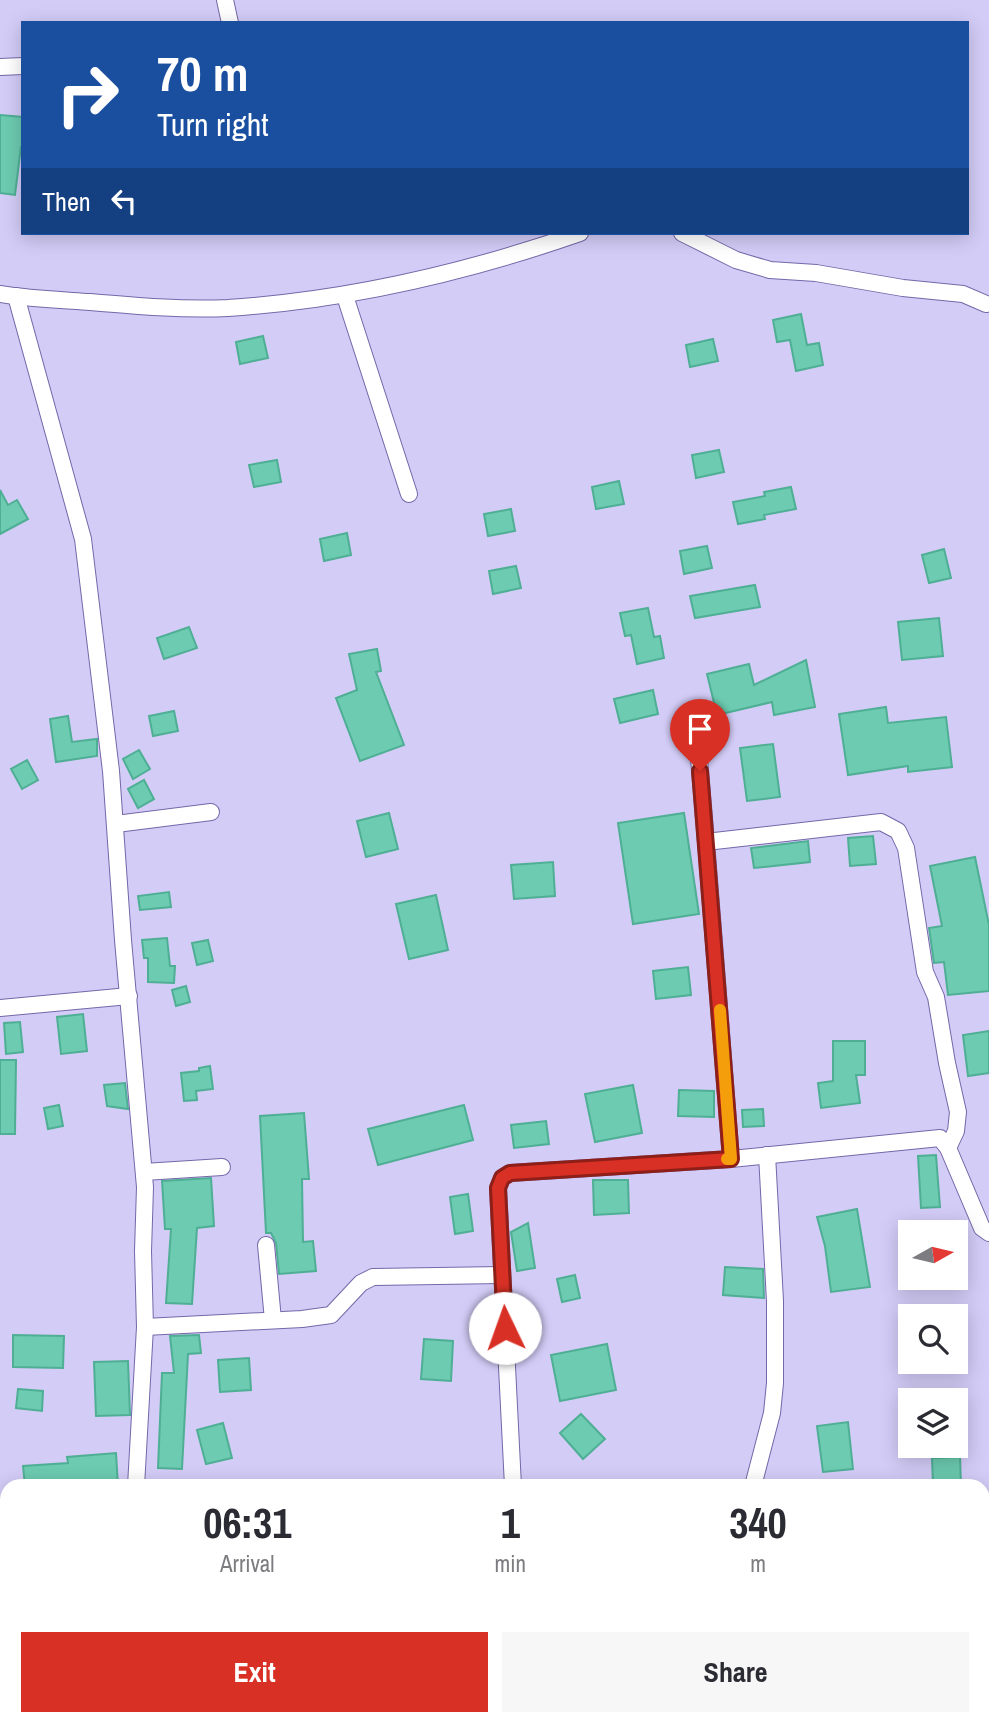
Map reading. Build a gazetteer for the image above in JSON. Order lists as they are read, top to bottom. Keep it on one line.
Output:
{"north":"right","page":{"turn":["70 m","Turn right"],"then":"Then","eta":["06:31","Arrival","1","min","340","m"],"buttons":["Exit","Share"]}}
